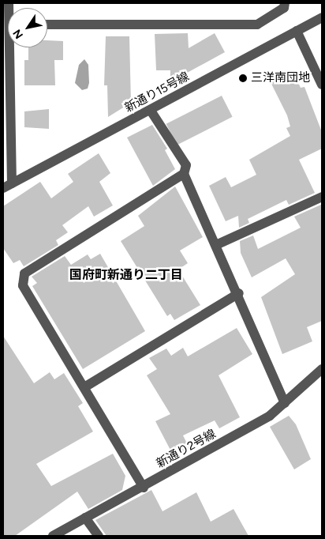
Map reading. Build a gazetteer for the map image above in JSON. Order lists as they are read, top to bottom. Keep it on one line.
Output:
{"streets":{"street":["新通り15号線","新通り2号線"]},"districts":["国府町新通り二丁目"],"places":["三洋南団地"],"north":"bottom left"}
